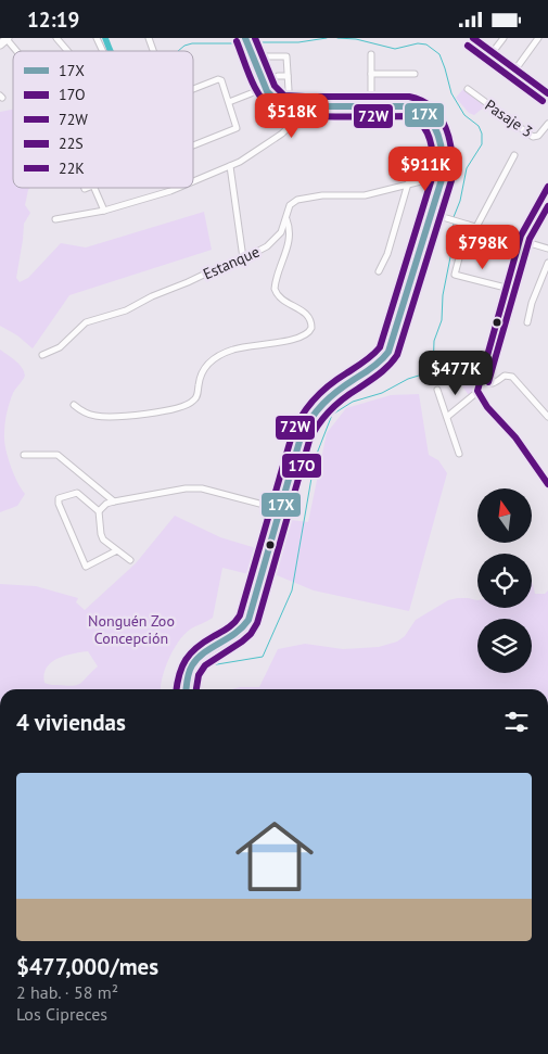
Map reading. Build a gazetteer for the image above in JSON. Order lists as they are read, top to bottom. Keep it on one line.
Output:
{"streets":{"street":["Pasaje 3","Estanque"]},"parks":["Nonguén Zoo Concepción"],"lines":["transit line 17X","transit line 17O","transit line 22S","transit line 72W","transit line 22K"],"legend":["17X","17O","72W","22S","22K"],"north":"top","page":{"status":"12:19","price":["$518K","$911K","$798K","$477K"],"heading":"4 viviendas","list":[{"name":"$477,000/mes","note":"2 hab. · 58 m² · Los Cipreces"}]}}
